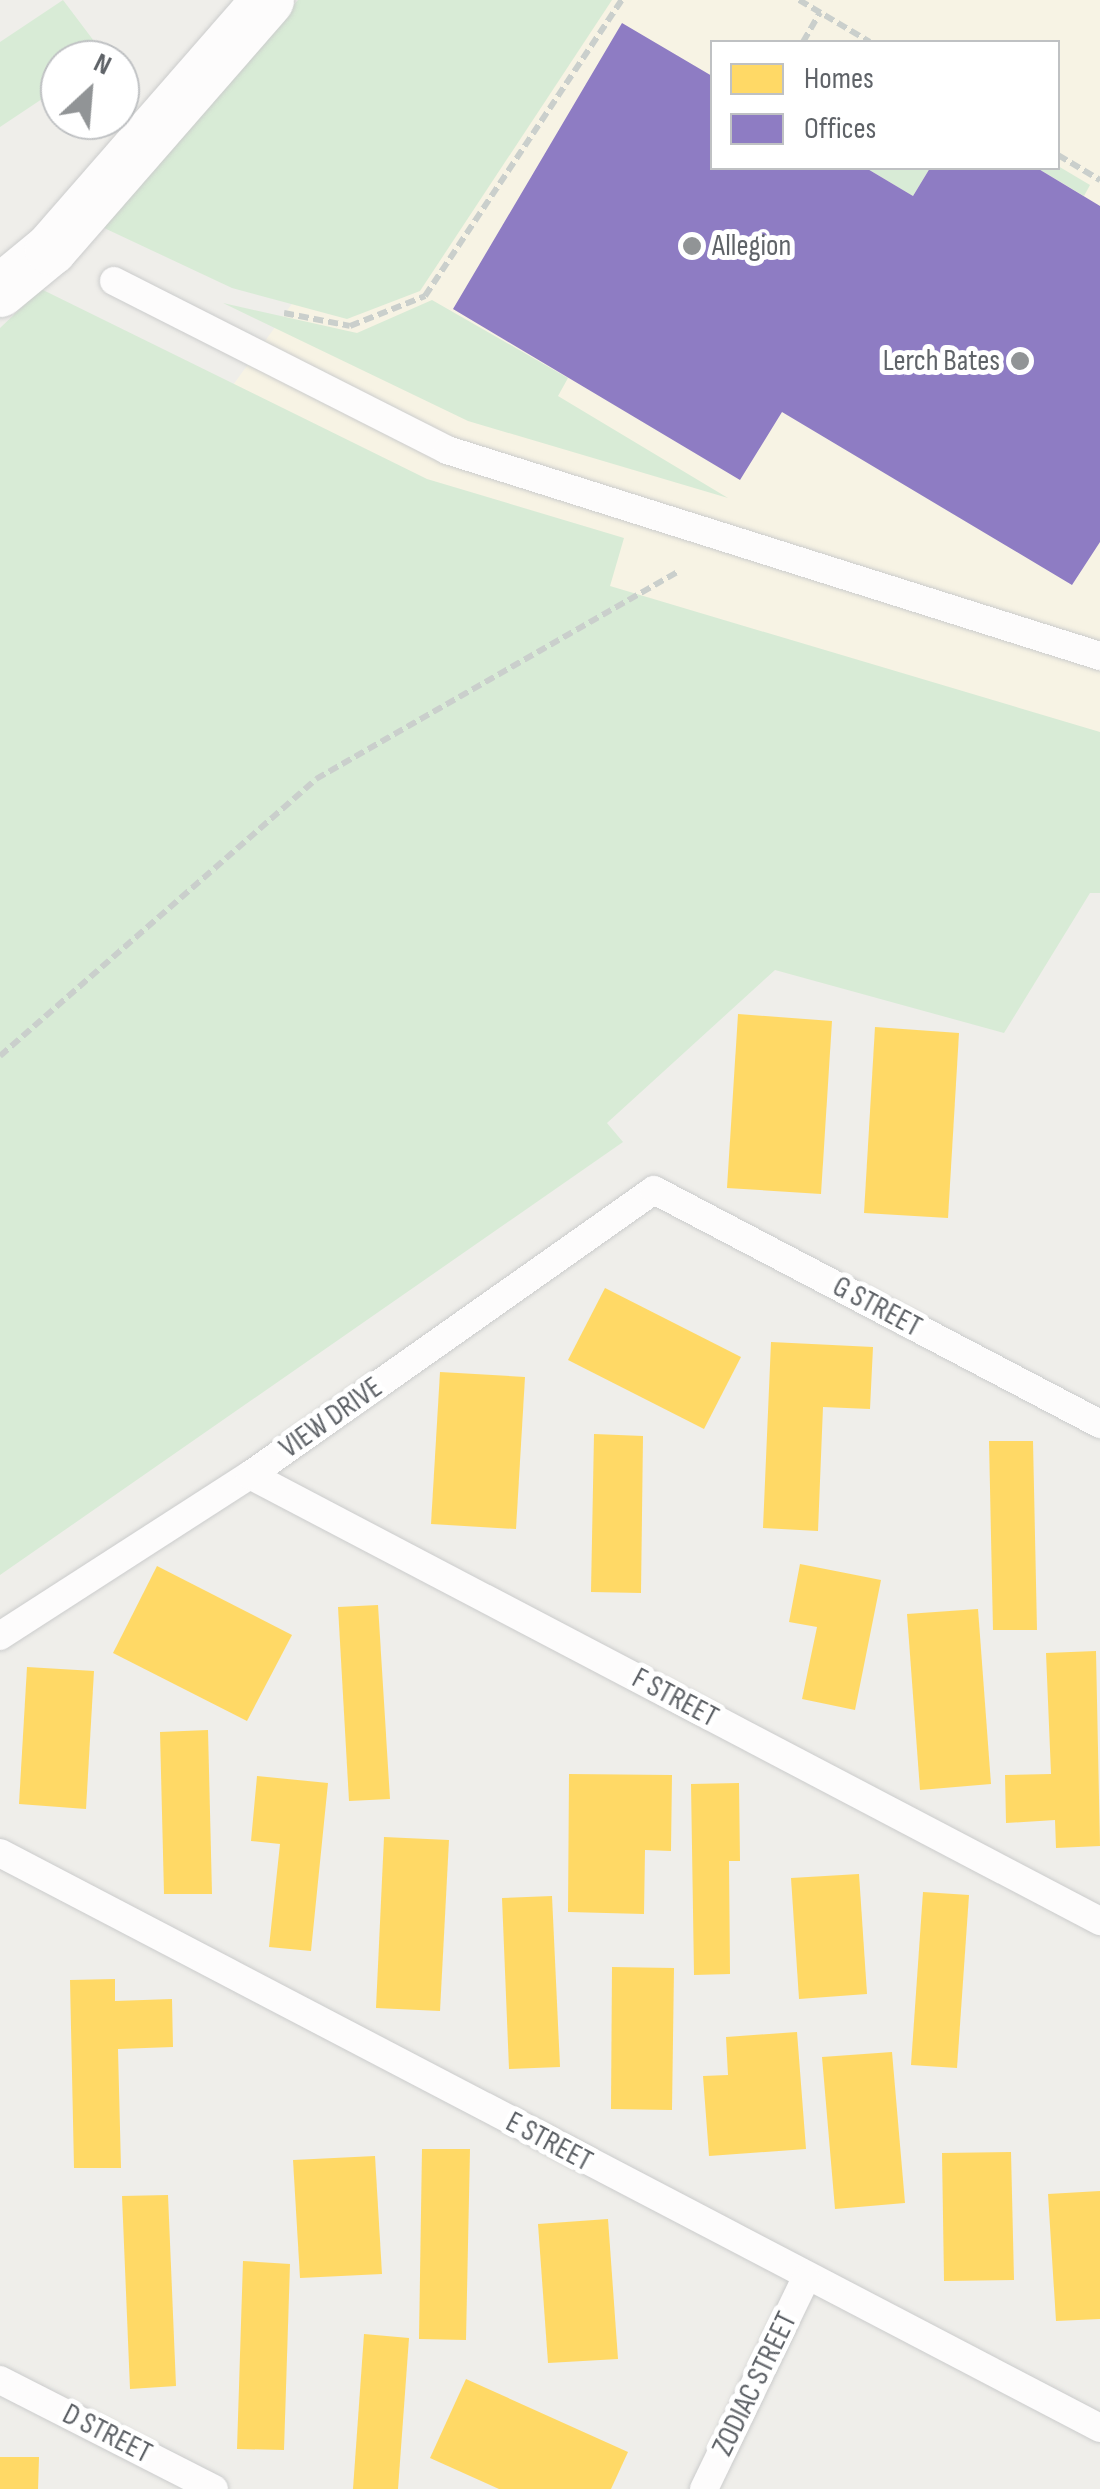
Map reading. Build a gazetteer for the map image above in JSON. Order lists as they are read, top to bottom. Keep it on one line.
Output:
{"streets":{"lane":["G STREET","VIEW DRIVE","F STREET","E STREET","ZODIAC STREET","D STREET"]},"crossings":[["G STREET","VIEW DRIVE"],["VIEW DRIVE","F STREET"],["E STREET","ZODIAC STREET"]],"places":["Allegion","Lerch Bates"],"legend":["Homes","Offices"],"north":"top right"}
